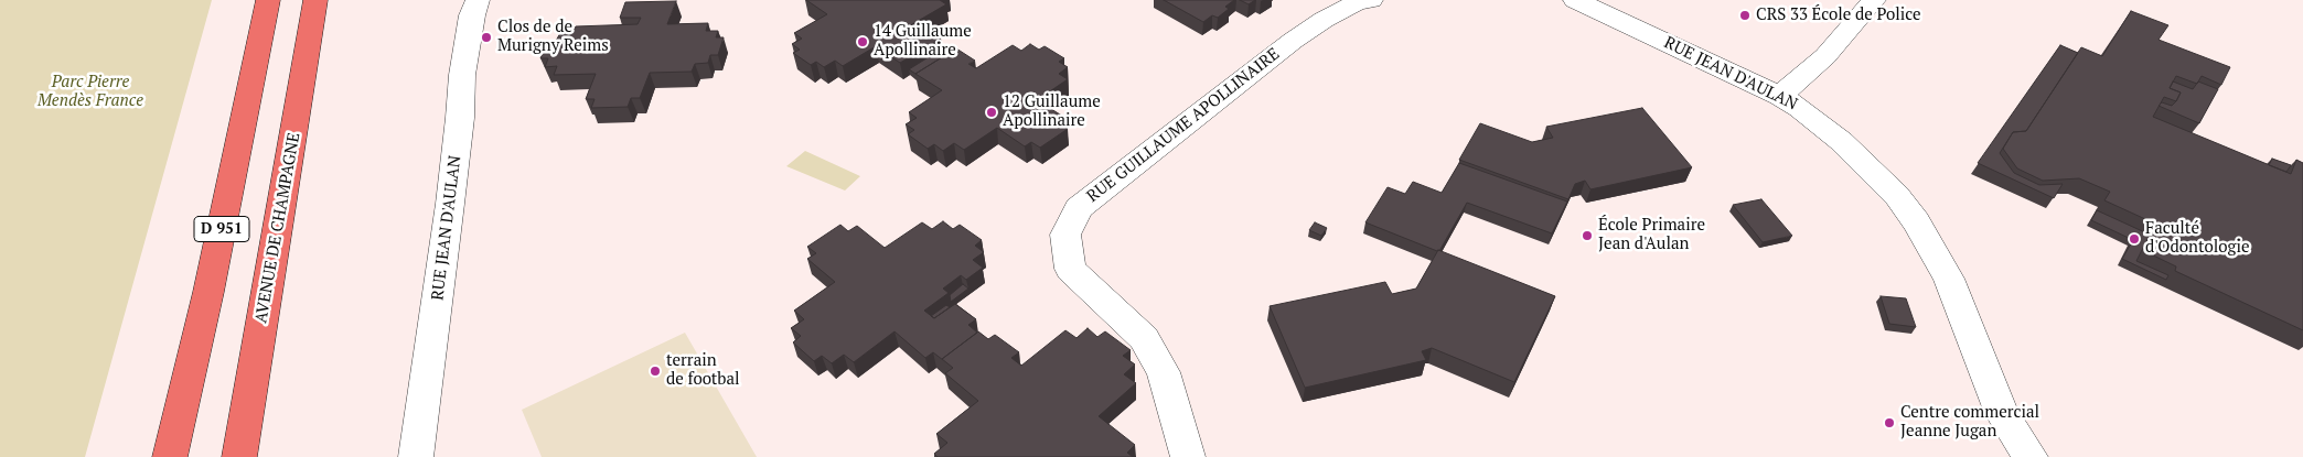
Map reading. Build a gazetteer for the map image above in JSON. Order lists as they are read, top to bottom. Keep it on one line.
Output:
{"streets":{"main road":["AVENUE DE CHAMPAGNE","D 951"],"street":["RUE JEAN D'AULAN","RUE GUILLAUME APOLLINAIRE"]},"parks":["Parc Pierre Mendès France"],"places":["CRS 33 École de Police","Clos de de Murigny Reims","14 Guillaume Apollinaire","12 Guillaume Apollinaire","École Primaire Jean d'Aulan","Faculté d'Odontologie","terrain de footbal","Centre commercial Jeanne Jugan"]}
